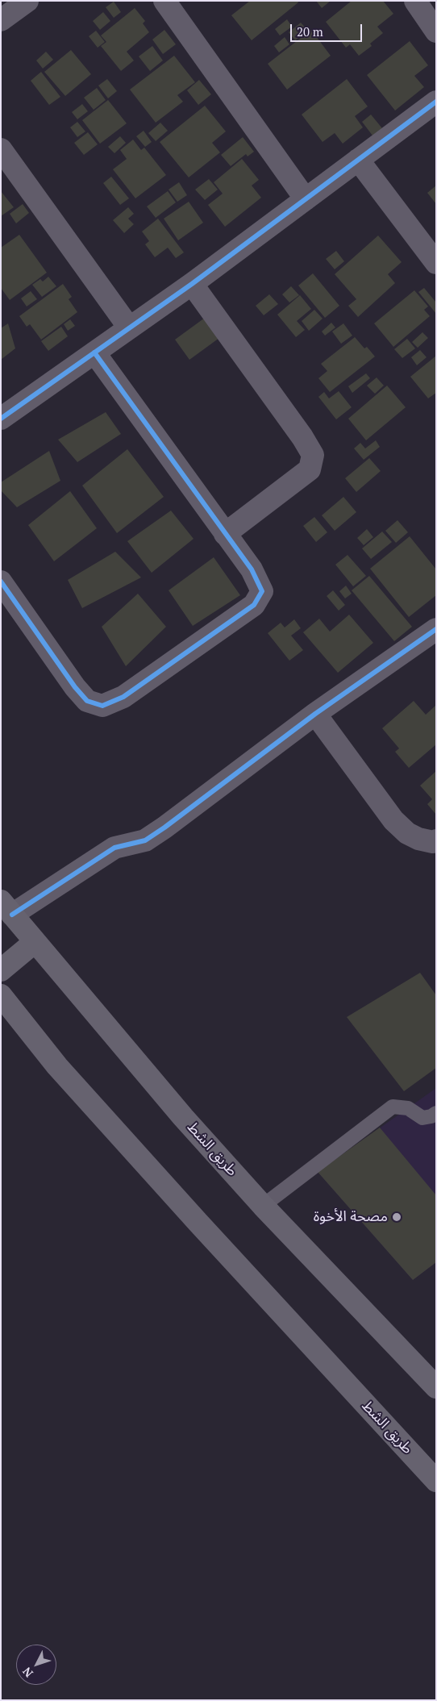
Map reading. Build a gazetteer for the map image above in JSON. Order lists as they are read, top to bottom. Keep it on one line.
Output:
{"streets":{"highway":["طريق الشط"]},"places":["مصحة الأخوة"],"scale_bar":"20 m","north":"bottom left"}
